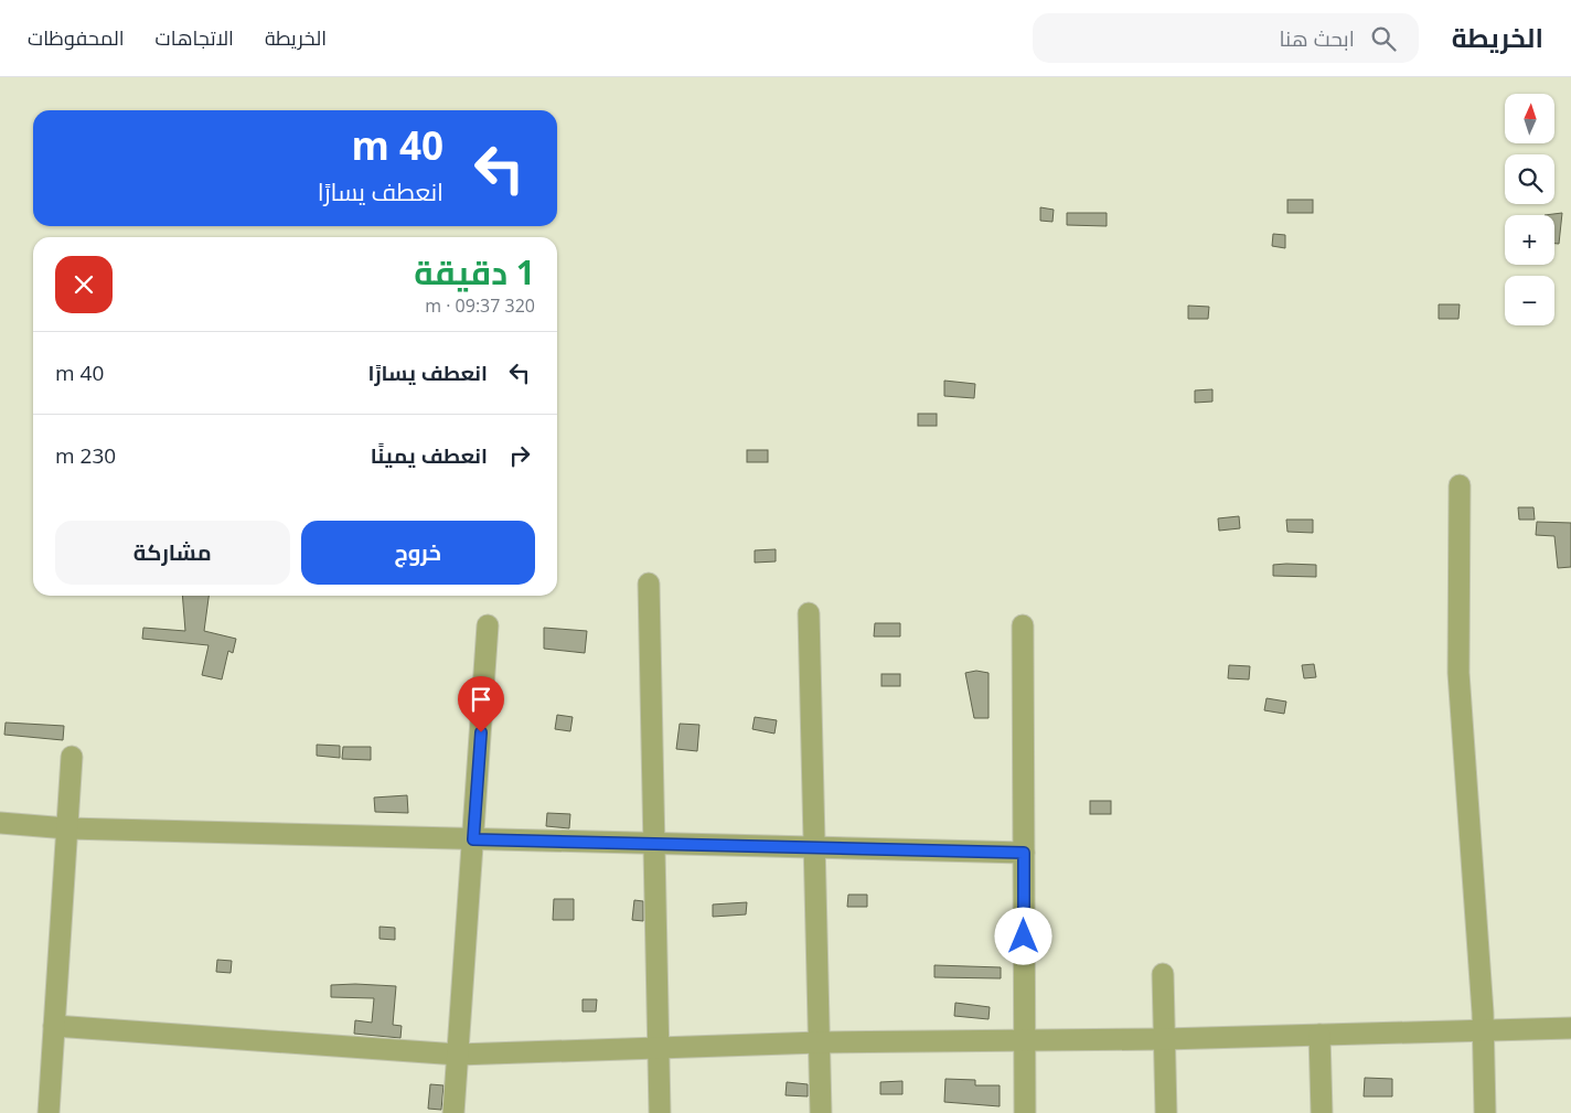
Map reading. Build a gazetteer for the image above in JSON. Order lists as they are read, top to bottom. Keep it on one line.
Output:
{"north":"top","page":{"header":"الخريطة","search":"ابحث هنا","nav":["الخريطة","الاتجاهات","المحفوظات"],"map_buttons":["+","−"],"turn":["40 m","انعطف يسارًا"],"heading":["1 دقيقة","320 m · 09:37"],"list":[{"name":"انعطف يسارًا","value":"40 m"},{"name":"انعطف يمينًا","value":"230 m"}],"buttons":["خروج","مشاركة"]}}
